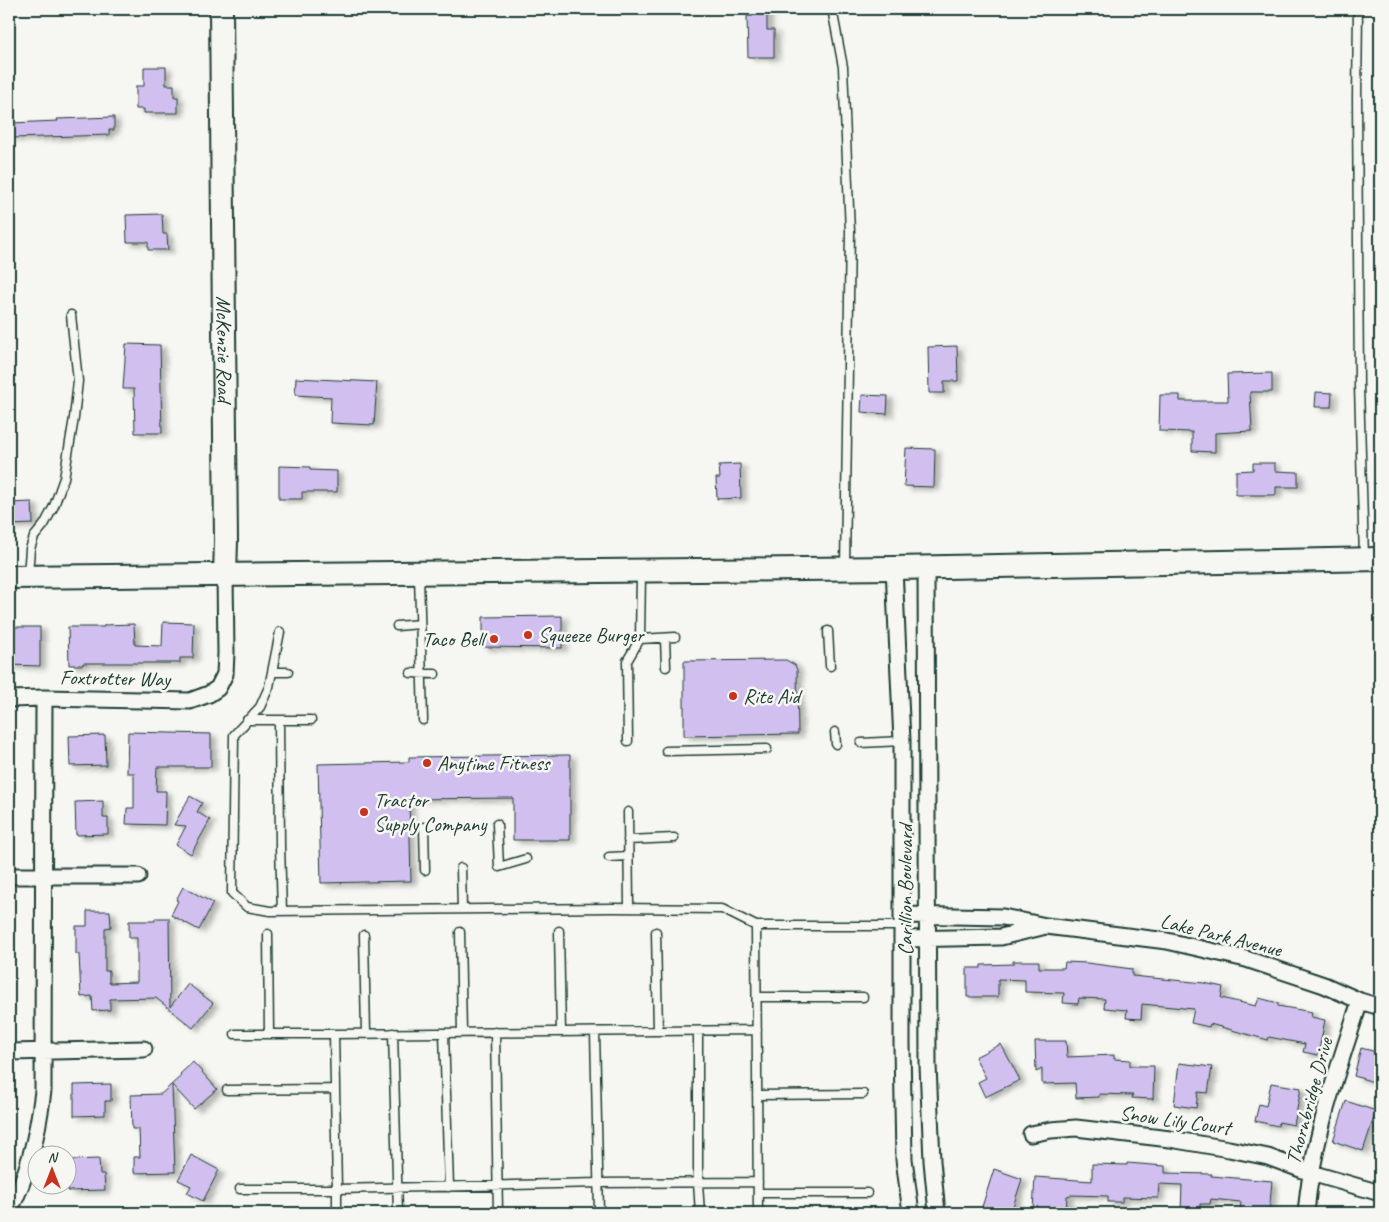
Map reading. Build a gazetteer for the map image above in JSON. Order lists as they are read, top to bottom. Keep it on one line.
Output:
{"streets":{"main road":["McKenzie Road"],"street":["Foxtrotter Way","Carillion Boulevard","Lake Park Avenue","Thornbridge Drive","Snow Lily Court"]},"crossings":[["McKenzie Road","Foxtrotter Way"],["Carillion Boulevard","Lake Park Avenue"],["Lake Park Avenue","Thornbridge Drive"],["Thornbridge Drive","Snow Lily Court"]],"places":["Squeeze Burger","Taco Bell","Rite Aid","Anytime Fitness","Tractor Supply Company"],"north":"top"}
